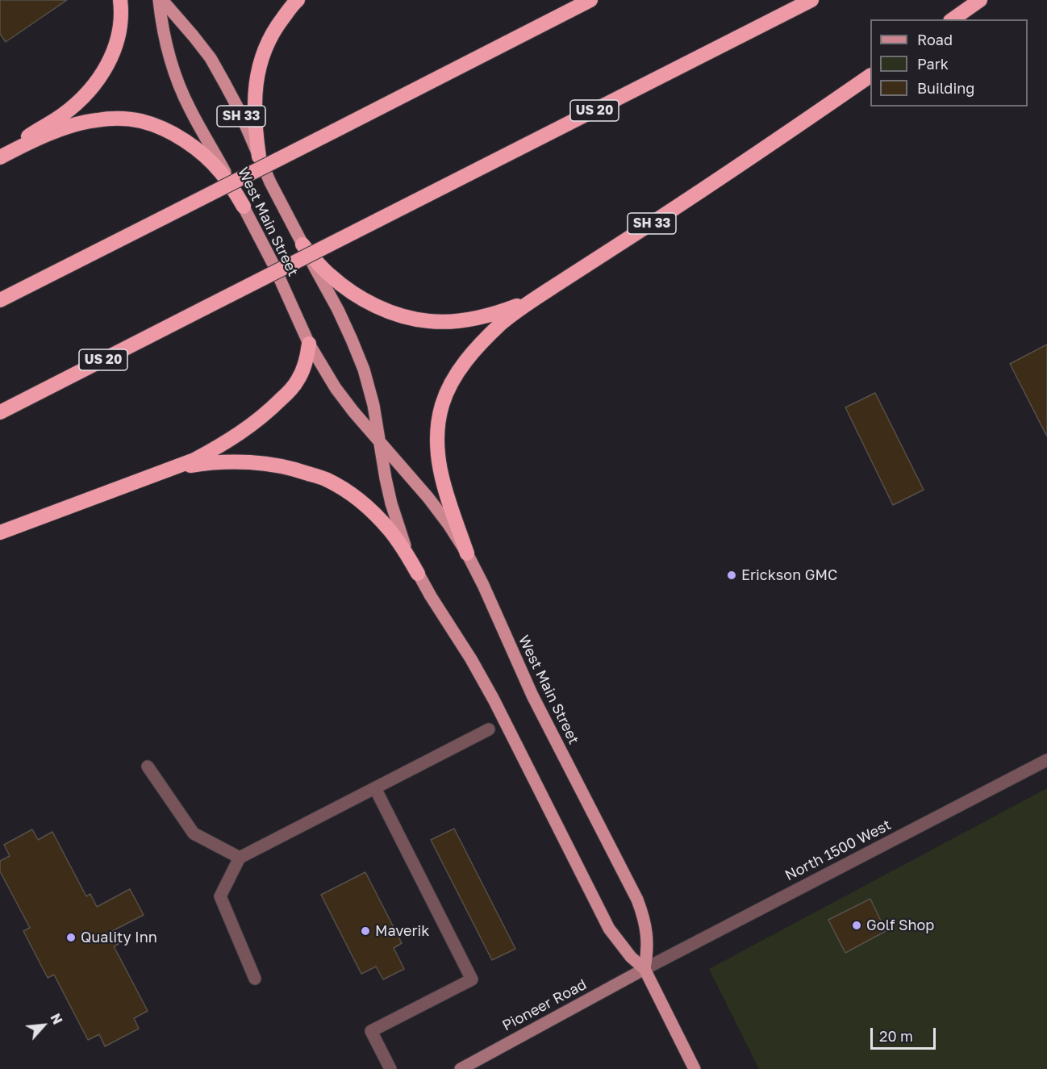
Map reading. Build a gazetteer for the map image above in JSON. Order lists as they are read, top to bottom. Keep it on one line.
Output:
{"streets":{"highway":["US 20","SH 33"],"main road":["West Main Street"],"street":["North 1500 West","Pioneer Road"]},"crossings":[["SH 33","West Main Street"],["West Main Street","North 1500 West"],["West Main Street","Pioneer Road"],["North 1500 West","Pioneer Road"]],"places":["Erickson GMC","Golf Shop","Maverik","Quality Inn"],"legend":["Road","Park","Building"],"scale_bar":"20 m","north":"top right"}
